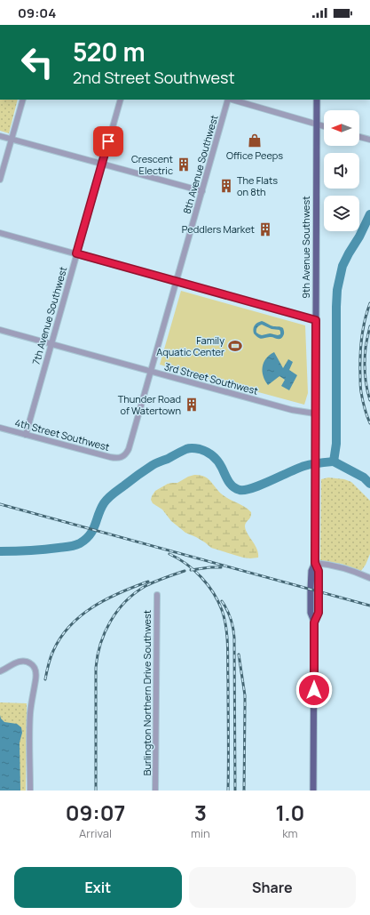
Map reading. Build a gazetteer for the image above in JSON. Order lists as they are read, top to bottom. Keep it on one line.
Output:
{"streets":{"main road":["9th Avenue Southwest"],"street":["8th Avenue Southwest","7th Avenue Southwest","3rd Street Southwest","4th Street Southwest","Burlington Northern Drive Southwest"]},"crossings":[["8th Avenue Southwest","3rd Street Southwest"],["8th Avenue Southwest","4th Street Southwest"],["9th Avenue Southwest","3rd Street Southwest"],["7th Avenue Southwest","3rd Street Southwest"],["7th Avenue Southwest","4th Street Southwest"]],"places":{"shop":["Office Peeps"],"building":["Crescent Electric","The Flats on 8th","Peddlers Market","Thunder Road of Watertown"],"sports":["Family Aquatic Center"]},"north":"left","page":{"status":"09:04","turn":["520 m","2nd Street Southwest"],"eta":["09:07","Arrival","3","min","1.0","km"],"buttons":["Exit","Share"]}}
